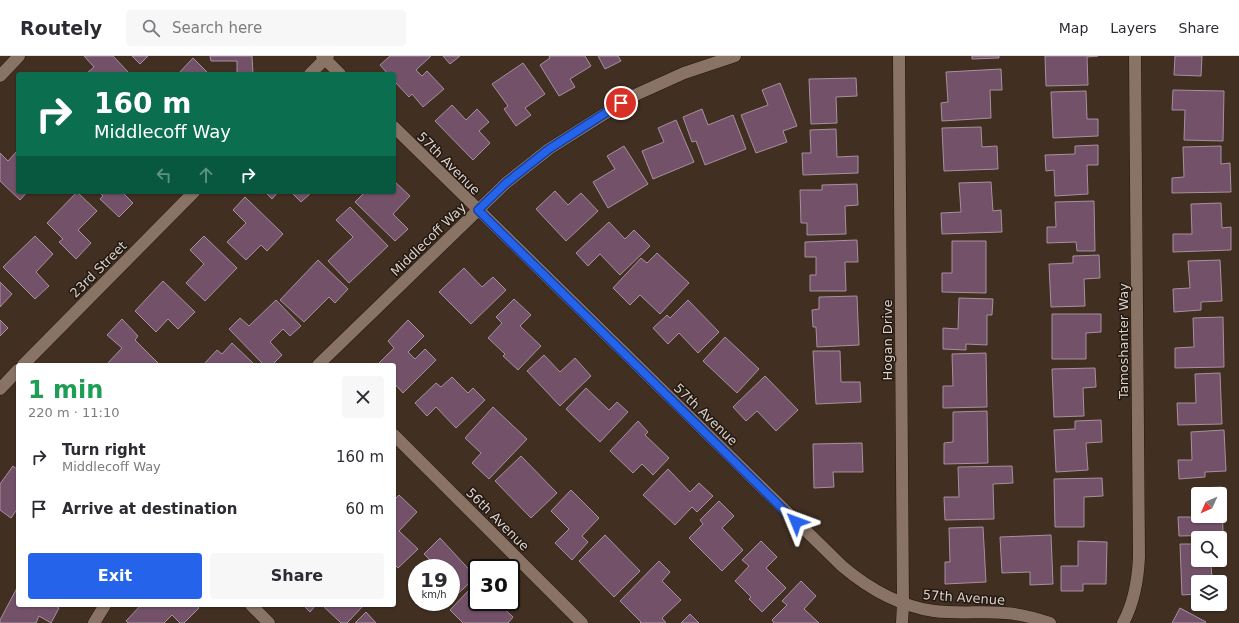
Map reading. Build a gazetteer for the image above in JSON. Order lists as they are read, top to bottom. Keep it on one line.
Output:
{"streets":{"street":["57th Avenue","Middlecoff Way","23rd Street","Hogan Drive","Tamoshanter Way","56th Avenue"]},"crossings":[["57th Avenue","Middlecoff Way"],["57th Avenue","Hogan Drive"]],"north":"bottom left","page":{"header":"Routely","search":"Search here","nav":["Map","Layers","Share"],"turn":["160 m","Middlecoff Way"],"heading":["1 min","220 m · 11:10"],"list":[{"name":"Turn right","note":"Middlecoff Way","value":"160 m"},{"name":"Arrive at destination","value":"60 m"}],"buttons":["Exit","Share"],"speed":"19 km/h","limit":"30"}}
